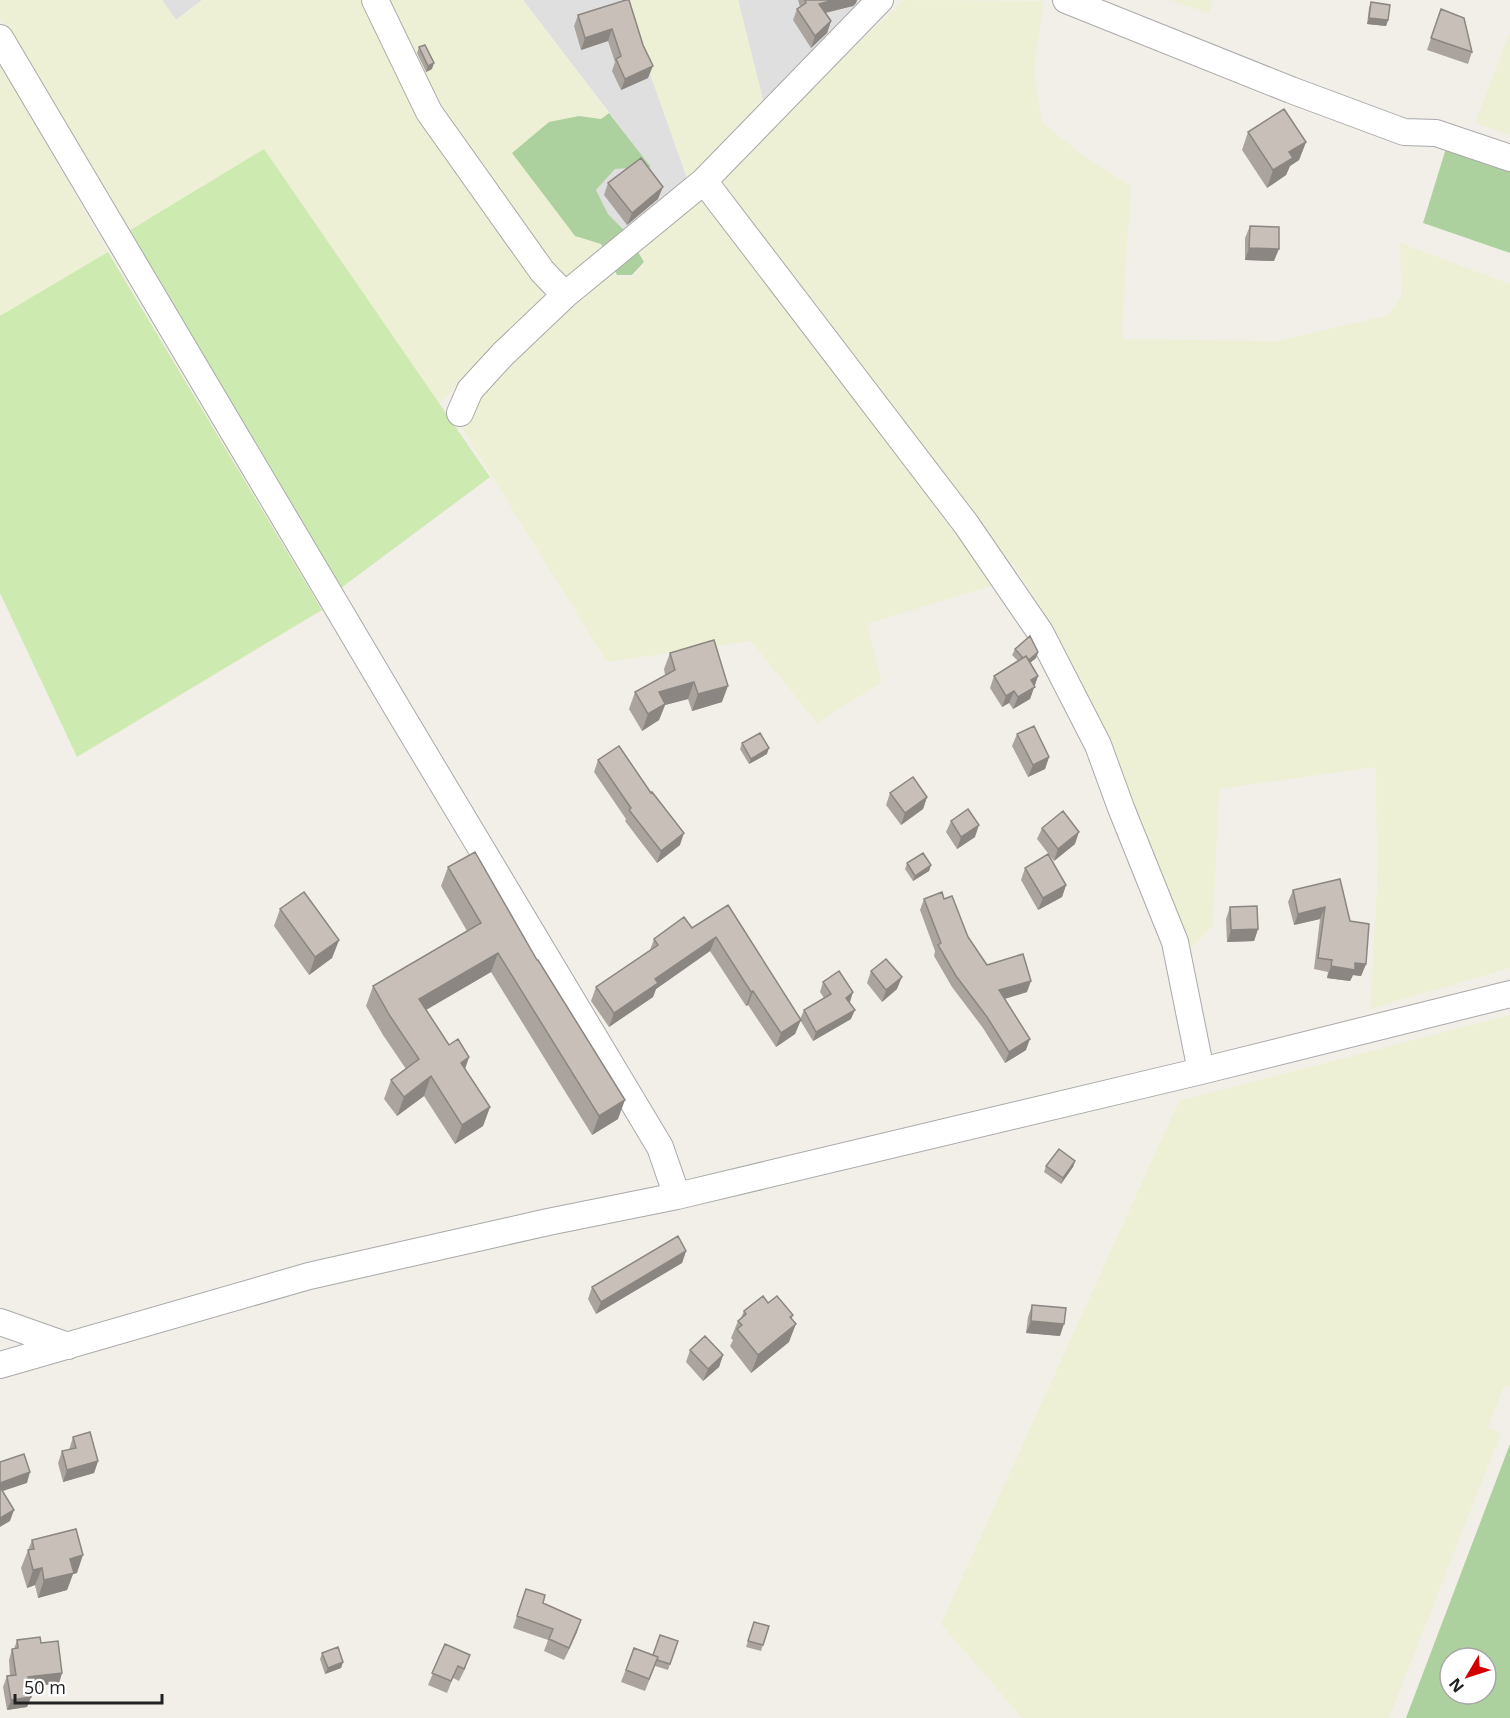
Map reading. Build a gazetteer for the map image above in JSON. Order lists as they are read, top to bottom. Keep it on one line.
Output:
{"scale_bar":"50 m","north":"bottom left"}
